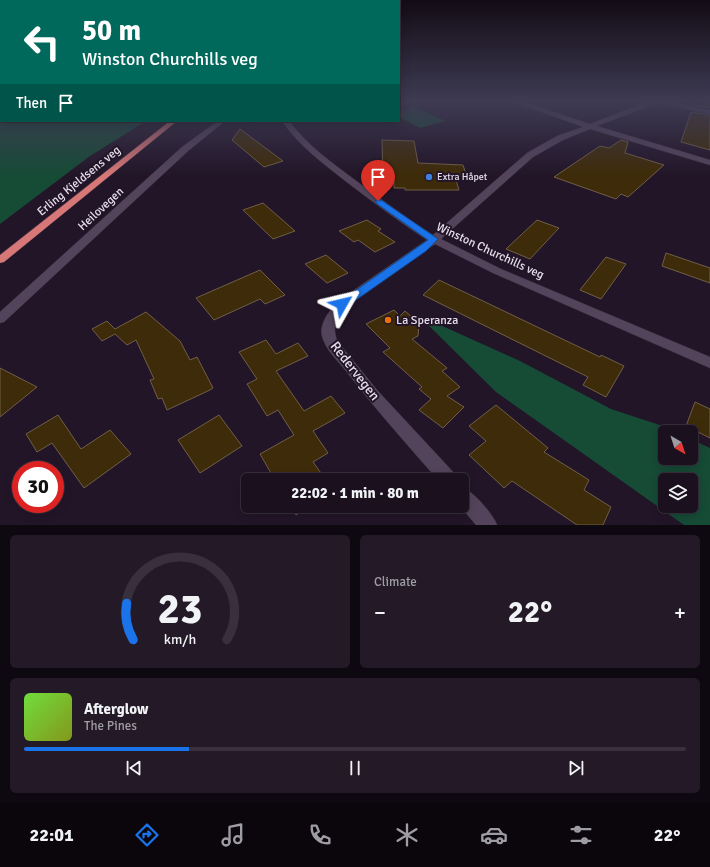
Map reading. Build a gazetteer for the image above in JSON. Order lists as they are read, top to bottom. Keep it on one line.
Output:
{"streets":{"highway":["Erling Kjeldsens veg"],"street":["Heilovegen","Winston Churchills veg","Redervegen"]},"crossings":[["Winston Churchills veg","Redervegen"]],"places":["Extra Håpet","La Speranza"],"north":"bottom right","page":{"turn":["50 m","Winston Churchills veg"],"then":"Then","limit":"30","trip":"22:02 · 1 min · 80 m","tile":"Climate","heat":["−","22°","+"],"song":["Afterglow","The Pines"],"tabs":["22:01","22°"],"gauge":["23","km/h"]}}
